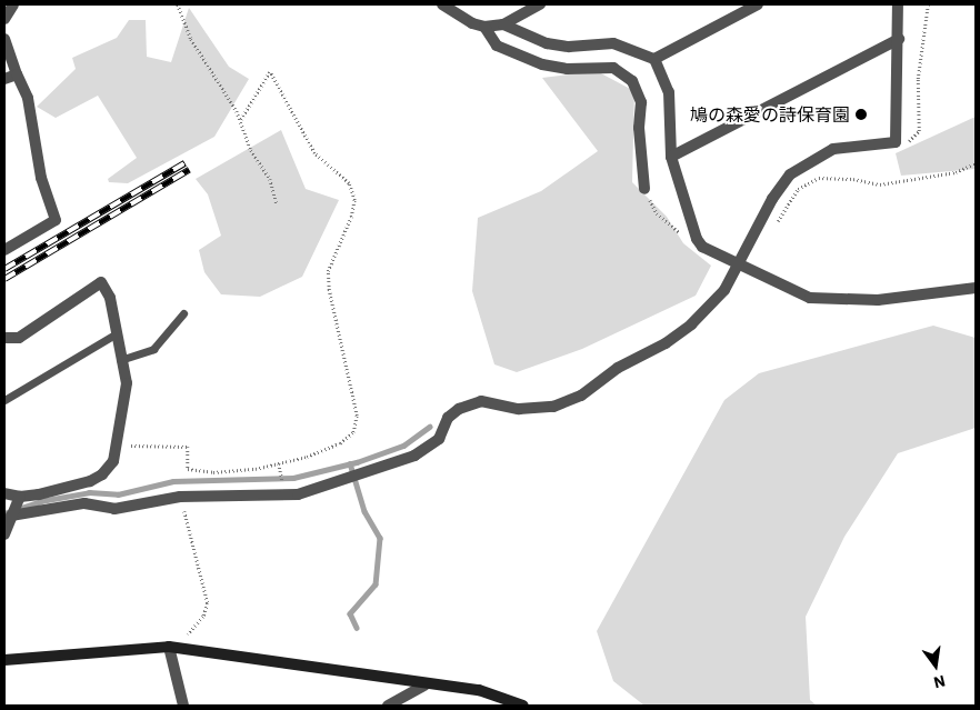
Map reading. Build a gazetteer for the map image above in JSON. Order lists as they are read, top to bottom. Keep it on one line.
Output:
{"places":["鳩の森愛の詩保育園"],"north":"bottom"}
